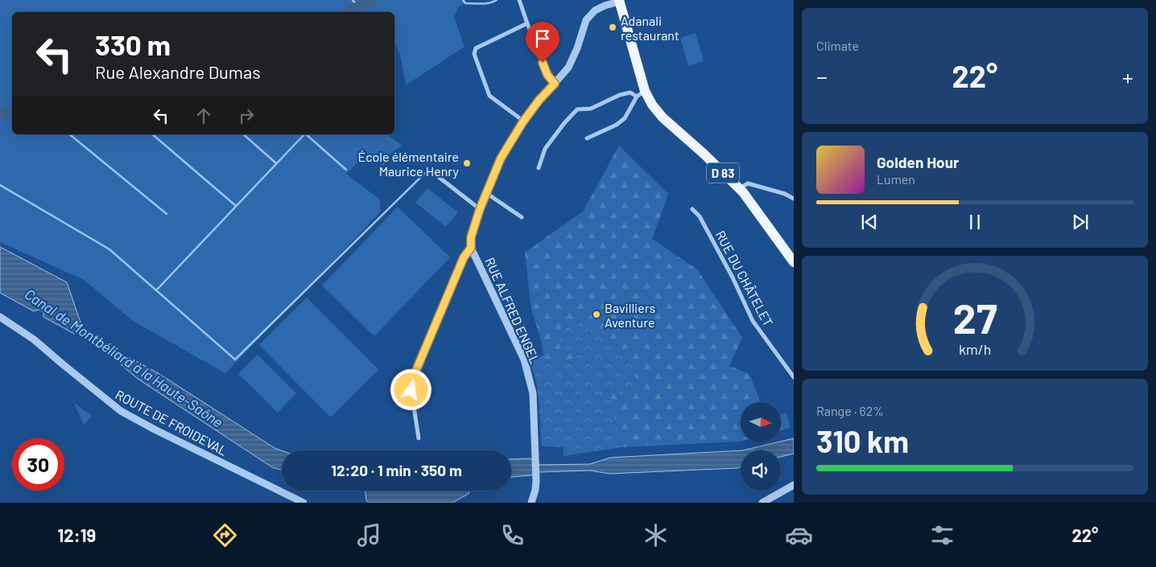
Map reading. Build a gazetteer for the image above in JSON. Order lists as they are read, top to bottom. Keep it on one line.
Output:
{"streets":{"main road":["D 83"],"street":["RUE DU CHÂTELET","RUE ALFRED ENGEL","ROUTE DE FROIDEVAL"]},"water":["Canal de Montbéliard à la Haute-Saône"],"places":["Adanali restaurant","École élémentaire Maurice Henry","Bavilliers Aventure"],"north":"right","page":{"tile":["Climate",["Range · 62%","310 km"]],"turn":["330 m","Rue Alexandre Dumas"],"heat":["−","22°","+"],"song":["Golden Hour","Lumen"],"limit":"30","trip":"12:20 · 1 min · 350 m","tabs":["12:19","22°"],"gauge":["27","km/h"]}}
